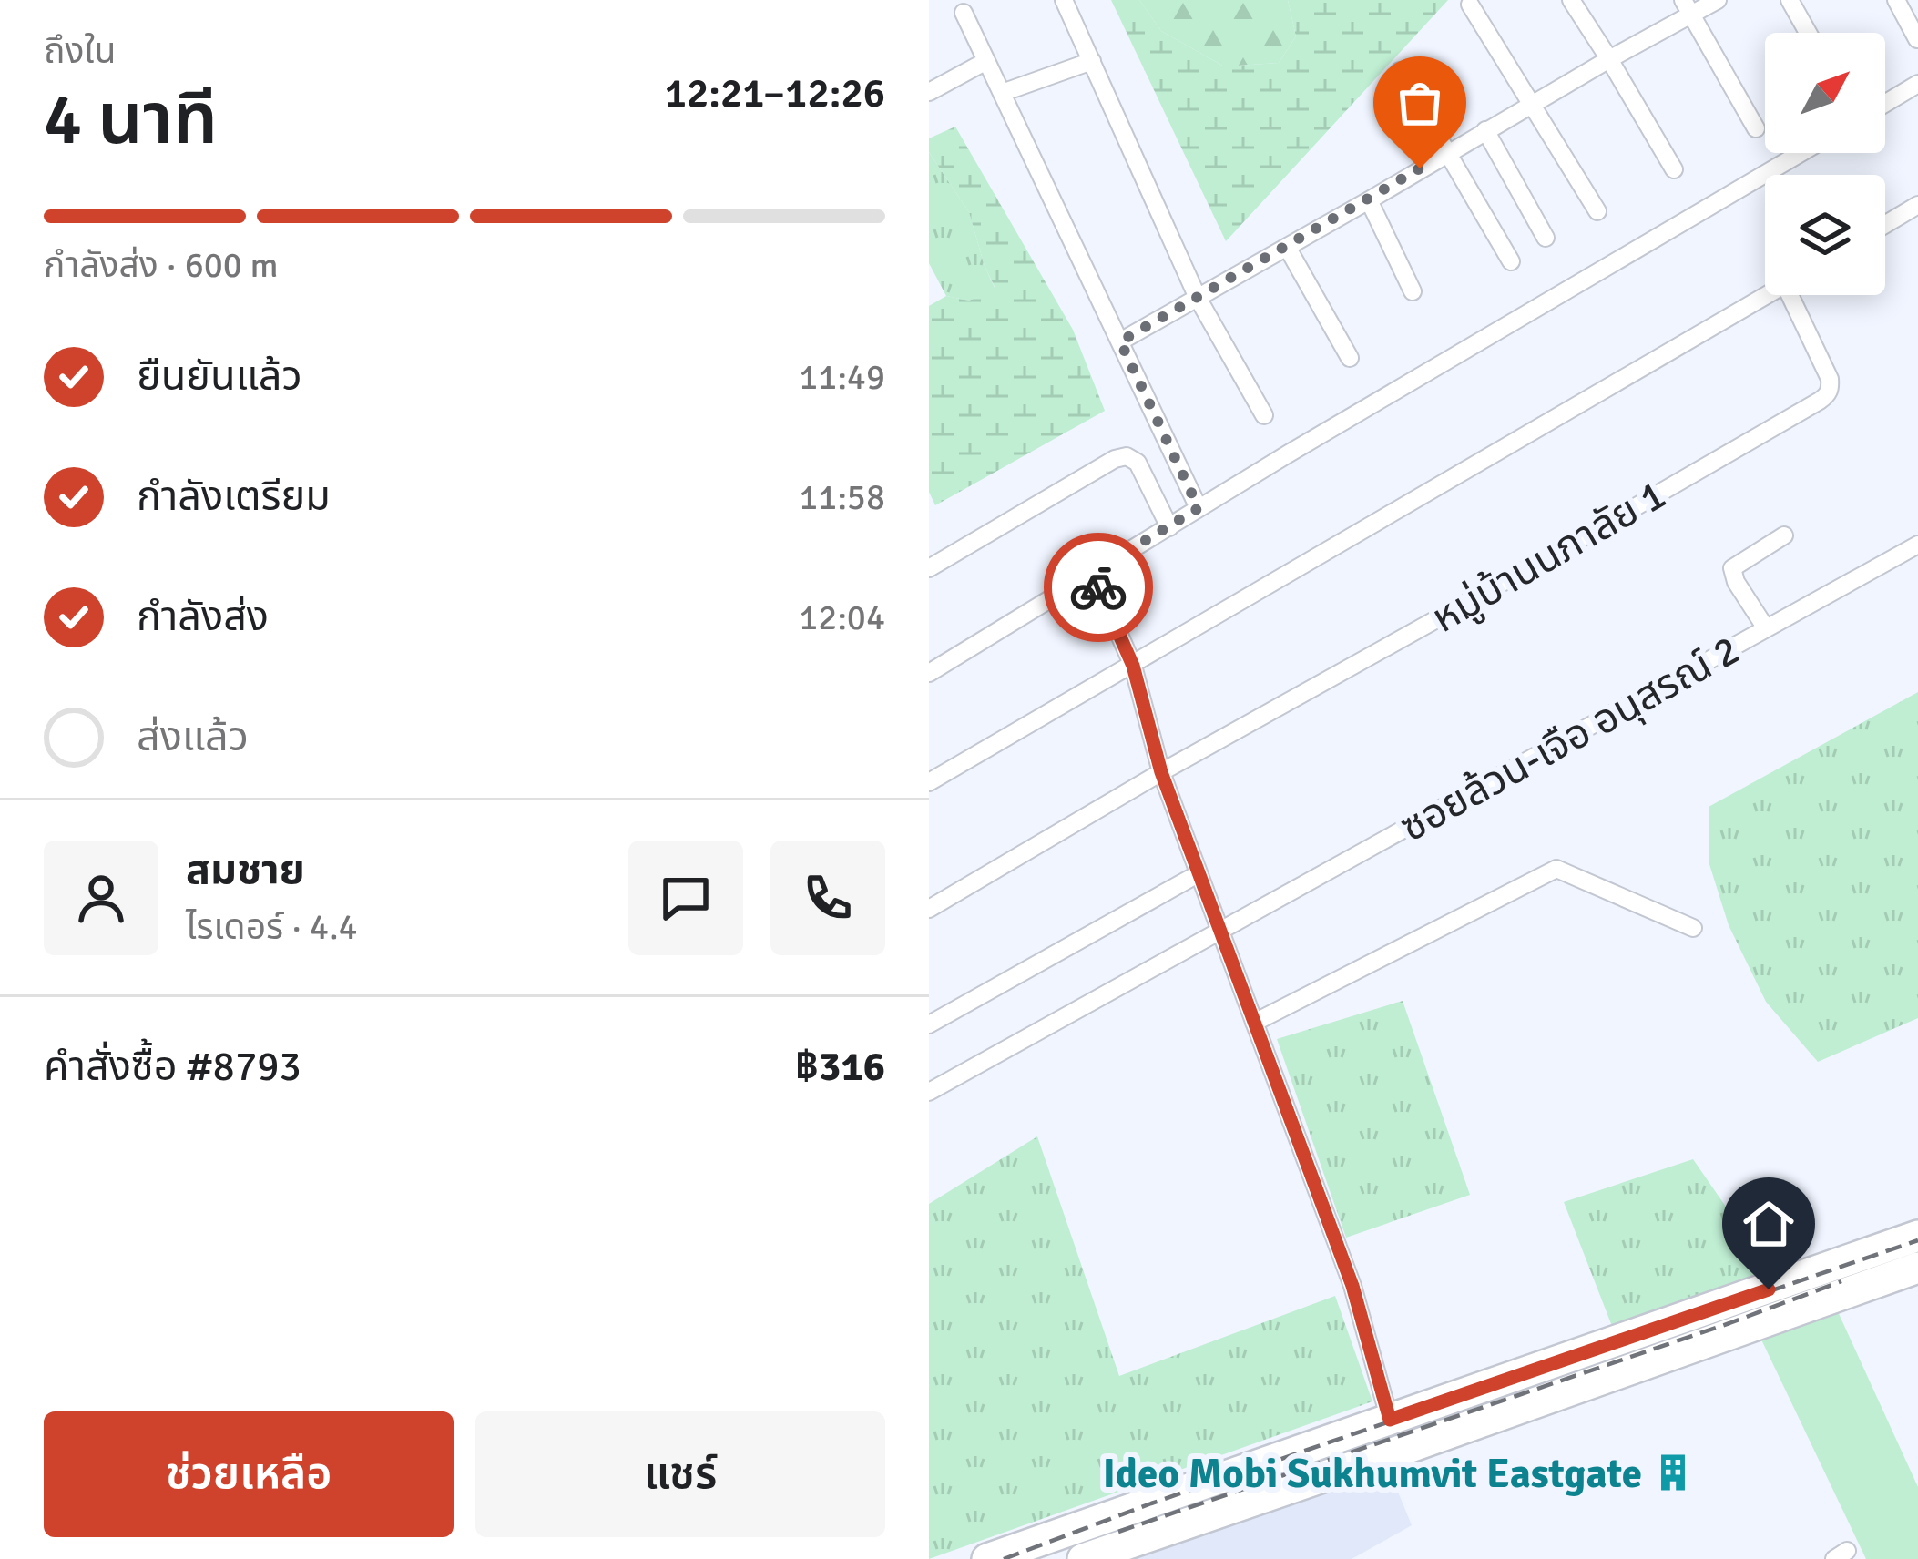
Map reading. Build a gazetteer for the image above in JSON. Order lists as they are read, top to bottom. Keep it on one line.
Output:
{"streets":{"street":["หมู่บ้านนภาลัย 1","ซอยล้วน-เจือ อนุสรณ์ 2"]},"places":{"building":["Ideo Mobi Sukhumvit Eastgate"]},"north":"top right","page":{"heading":["4 นาที","ถึงใน","12:21–12:26"],"panel":["สมชาย","ไรเดอร์ · 4.4","คำสั่งซื้อ #8793","฿316"],"bar":"กำลังส่ง · 600 m","list":[["ยืนยันแล้ว","11:49"],["กำลังเตรียม","11:58"],["กำลังส่ง","12:04"],"ส่งแล้ว"],"buttons":["ช่วยเหลือ","แชร์"]}}
